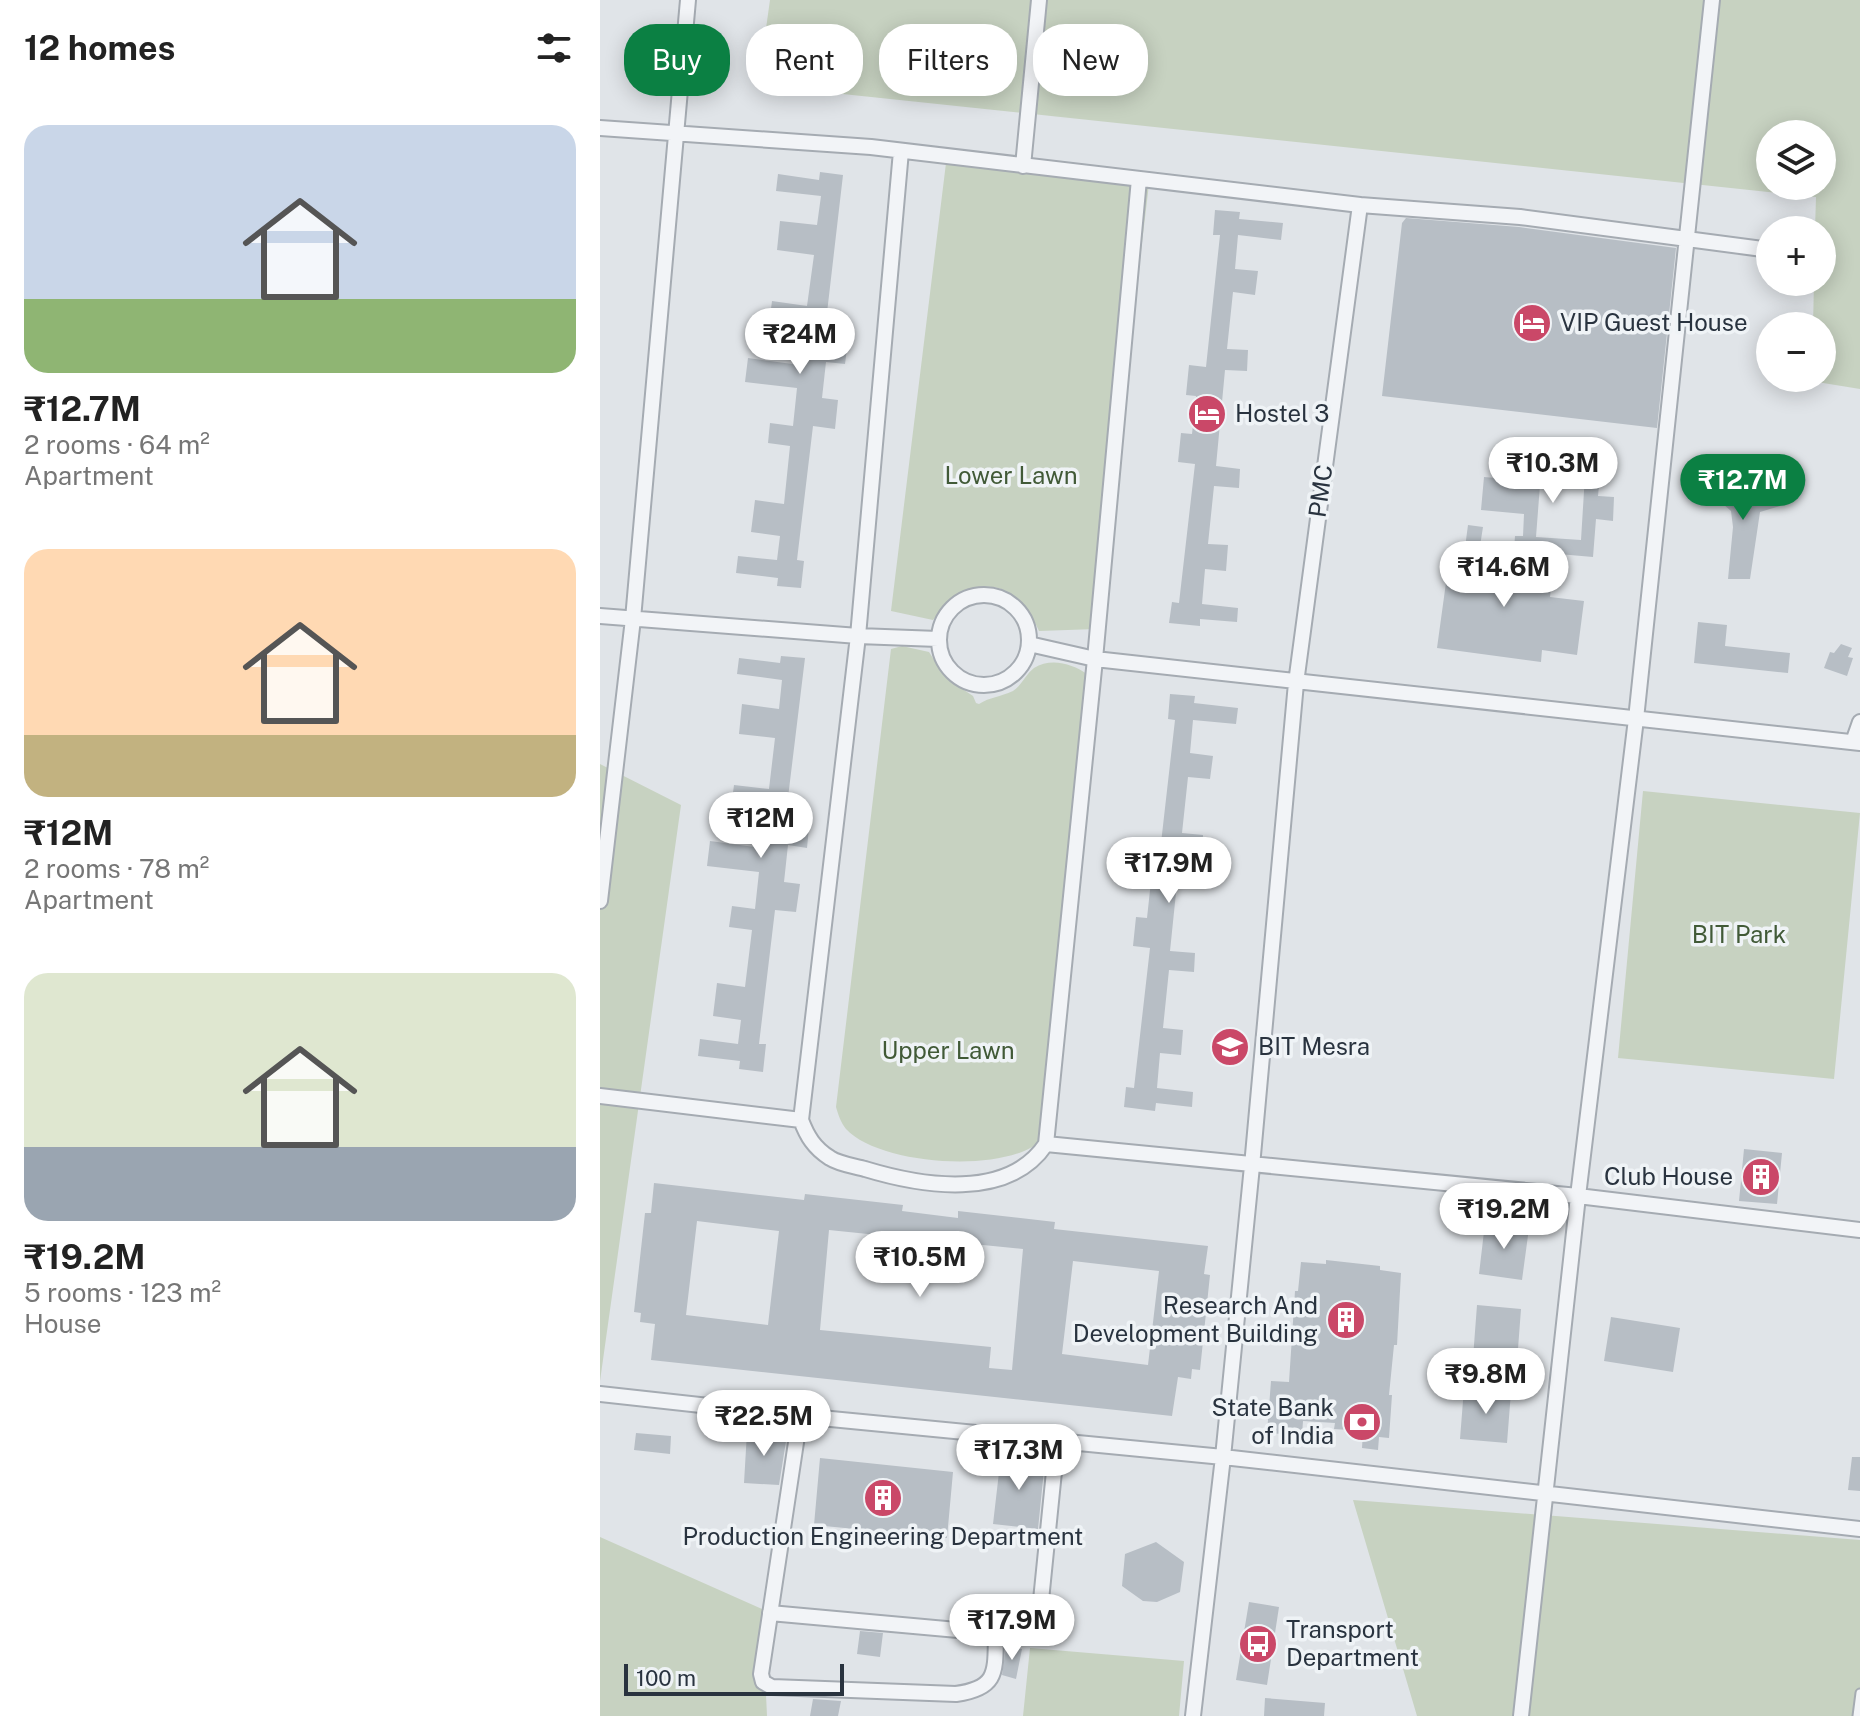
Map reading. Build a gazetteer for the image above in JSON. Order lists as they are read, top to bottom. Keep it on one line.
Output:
{"streets":{"street":["PMC"]},"parks":["Lower Lawn","BIT Park","Upper Lawn"],"places":{"hotel":["VIP Guest House","Hostel 3"],"school or university":["BIT Mesra"],"building":["Club House","Research And Development Building","Production Engineering Department"],"bank":["State Bank of India"],"bus stop":["Transport Department"]},"scale_bar":"100 m","page":{"heading":"12 homes","chip":["Buy","Rent","Filters","New"],"list":[{"name":"₹12.7M","note":"2 rooms · 64 m² · Apartment"},{"name":"₹12M","note":"2 rooms · 78 m² · Apartment"},{"name":"₹19.2M","note":"5 rooms · 123 m² · House"}],"map_buttons":["+","−"],"price":["₹24M","₹10.3M","₹12.7M","₹14.6M","₹12M","₹17.9M","₹19.2M","₹10.5M","₹9.8M","₹22.5M","₹17.3M","₹17.9M"],"scale":"100 m"}}
